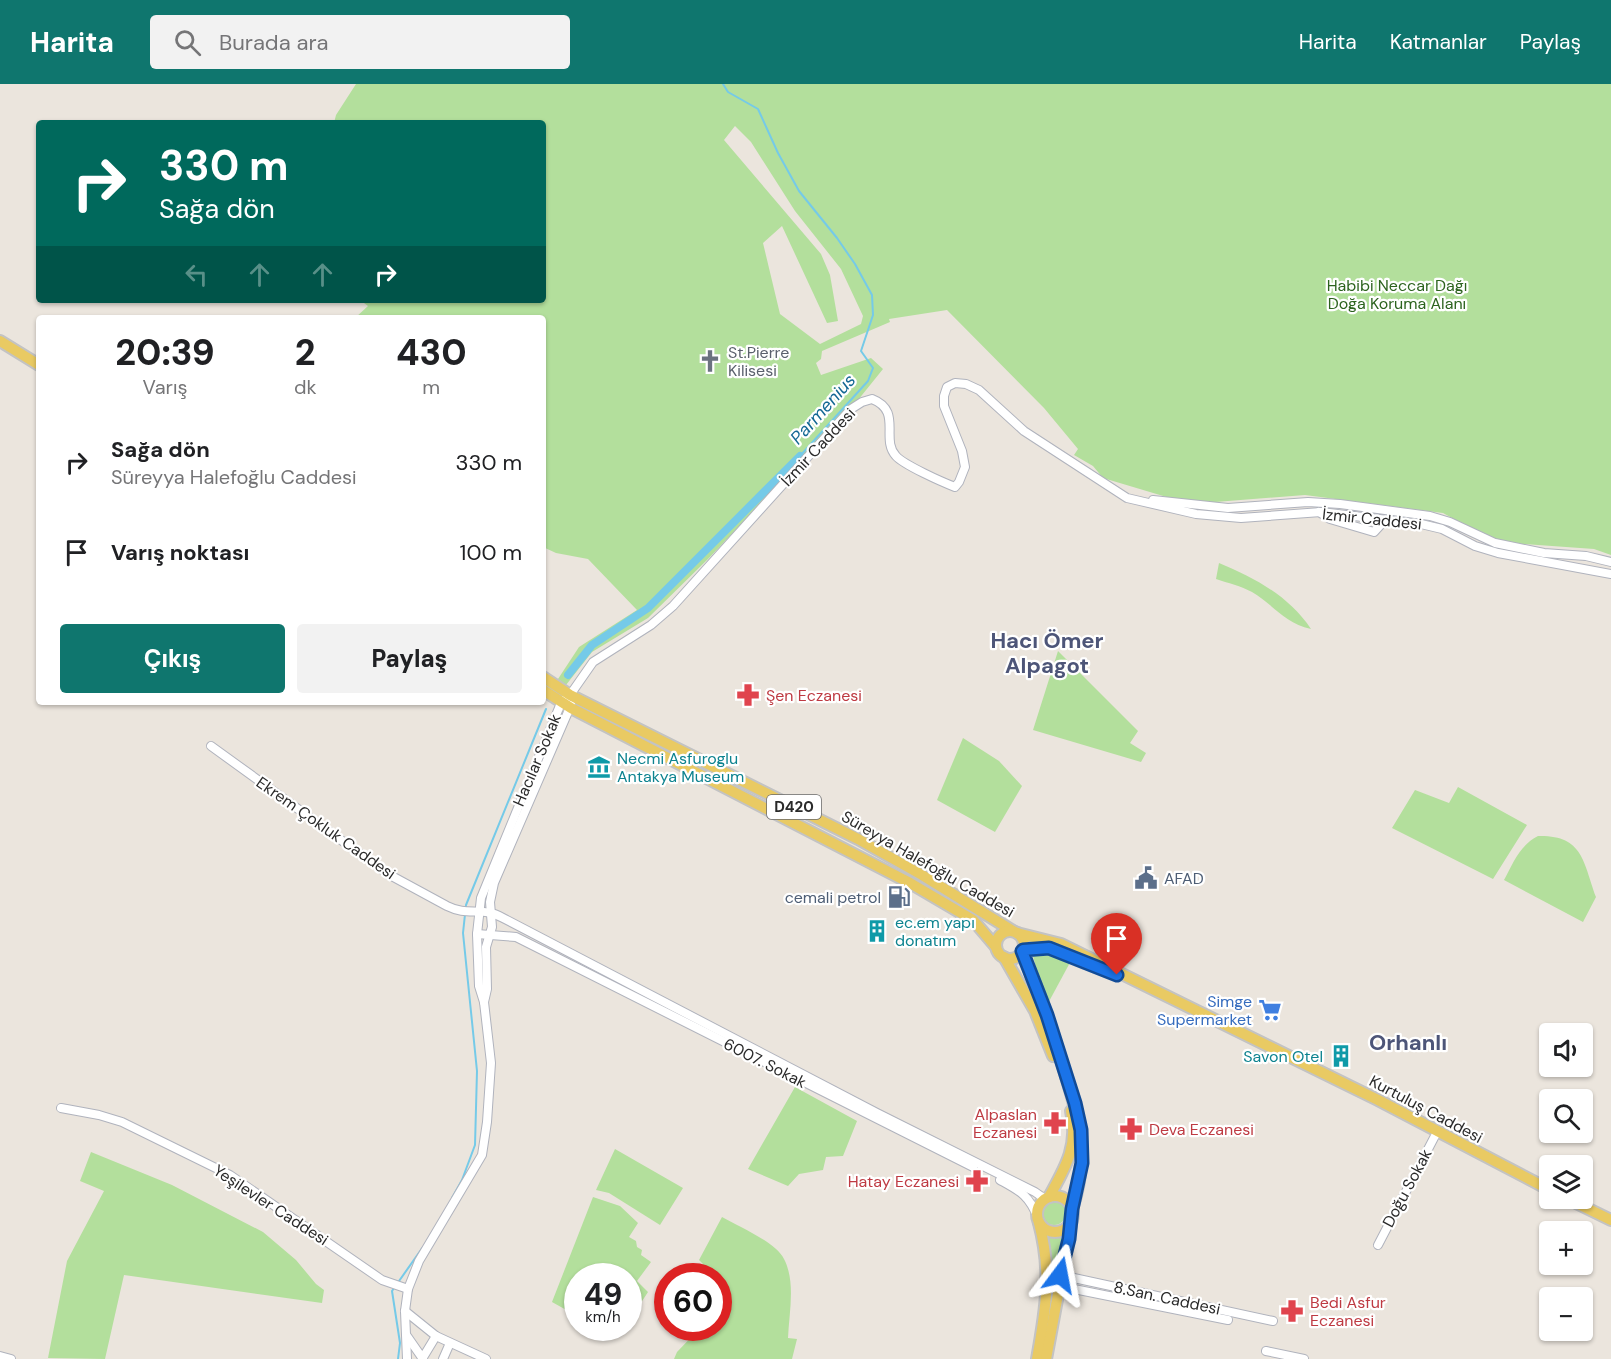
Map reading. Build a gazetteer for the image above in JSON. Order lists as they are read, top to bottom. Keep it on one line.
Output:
{"streets":{"main road":["D420","Süreyya Halefoğlu Caddesi","Kurtuluş Caddesi"],"street":["İzmir Caddesi","Hacılar Sokak","Ekrem Çokluk Caddesi","6007. Sokak","Doğu Sokak","Yeşilevler Caddesi","8.San. Caddesi"]},"crossings":[["İzmir Caddesi","Hacılar Sokak"],["İzmir Caddesi","D420"],["İzmir Caddesi","Süreyya Halefoğlu Caddesi"],["Hacılar Sokak","D420"],["Hacılar Sokak","Ekrem Çokluk Caddesi"],["Hacılar Sokak","Süreyya Halefoğlu Caddesi"],["Hacılar Sokak","6007. Sokak"],["Hacılar Sokak","Yeşilevler Caddesi"],["D420","Süreyya Halefoğlu Caddesi"],["Ekrem Çokluk Caddesi","6007. Sokak"],["Süreyya Halefoğlu Caddesi","Kurtuluş Caddesi"],["Kurtuluş Caddesi","Doğu Sokak"]],"districts":["Hacı Ömer Alpagot","Orhanlı"],"water":["Parmenius"],"parks":["Habibi Neccar Dağı Doğa Koruma Alanı"],"places":{"church":["St.Pierre Kilisesi"],"pharmacy":["Şen Eczanesi","Alpaslan Eczanesi","Deva Eczanesi","Hatay Eczanesi","Bedi Asfur Eczanesi"],"museum":["Necmi Asfuroglu Antakya Museum"],"public building":["AFAD"],"fuel station":["cemali petrol"],"building":["ec.em yapı donatım","Savon Otel"],"supermarket":["Simge Supermarket"]},"page":{"header":"Harita","search":"Burada ara","nav":["Harita","Katmanlar","Paylaş"],"turn":["330 m","Sağa dön"],"eta":["20:39","Varış","2","dk","430","m"],"list":[{"name":"Sağa dön","note":"Süreyya Halefoğlu Caddesi","value":"330 m"},{"name":"Varış noktası","value":"100 m"}],"buttons":["Çıkış","Paylaş"],"map_buttons":["+","−"],"speed":"49 km/h","limit":"60"}}
